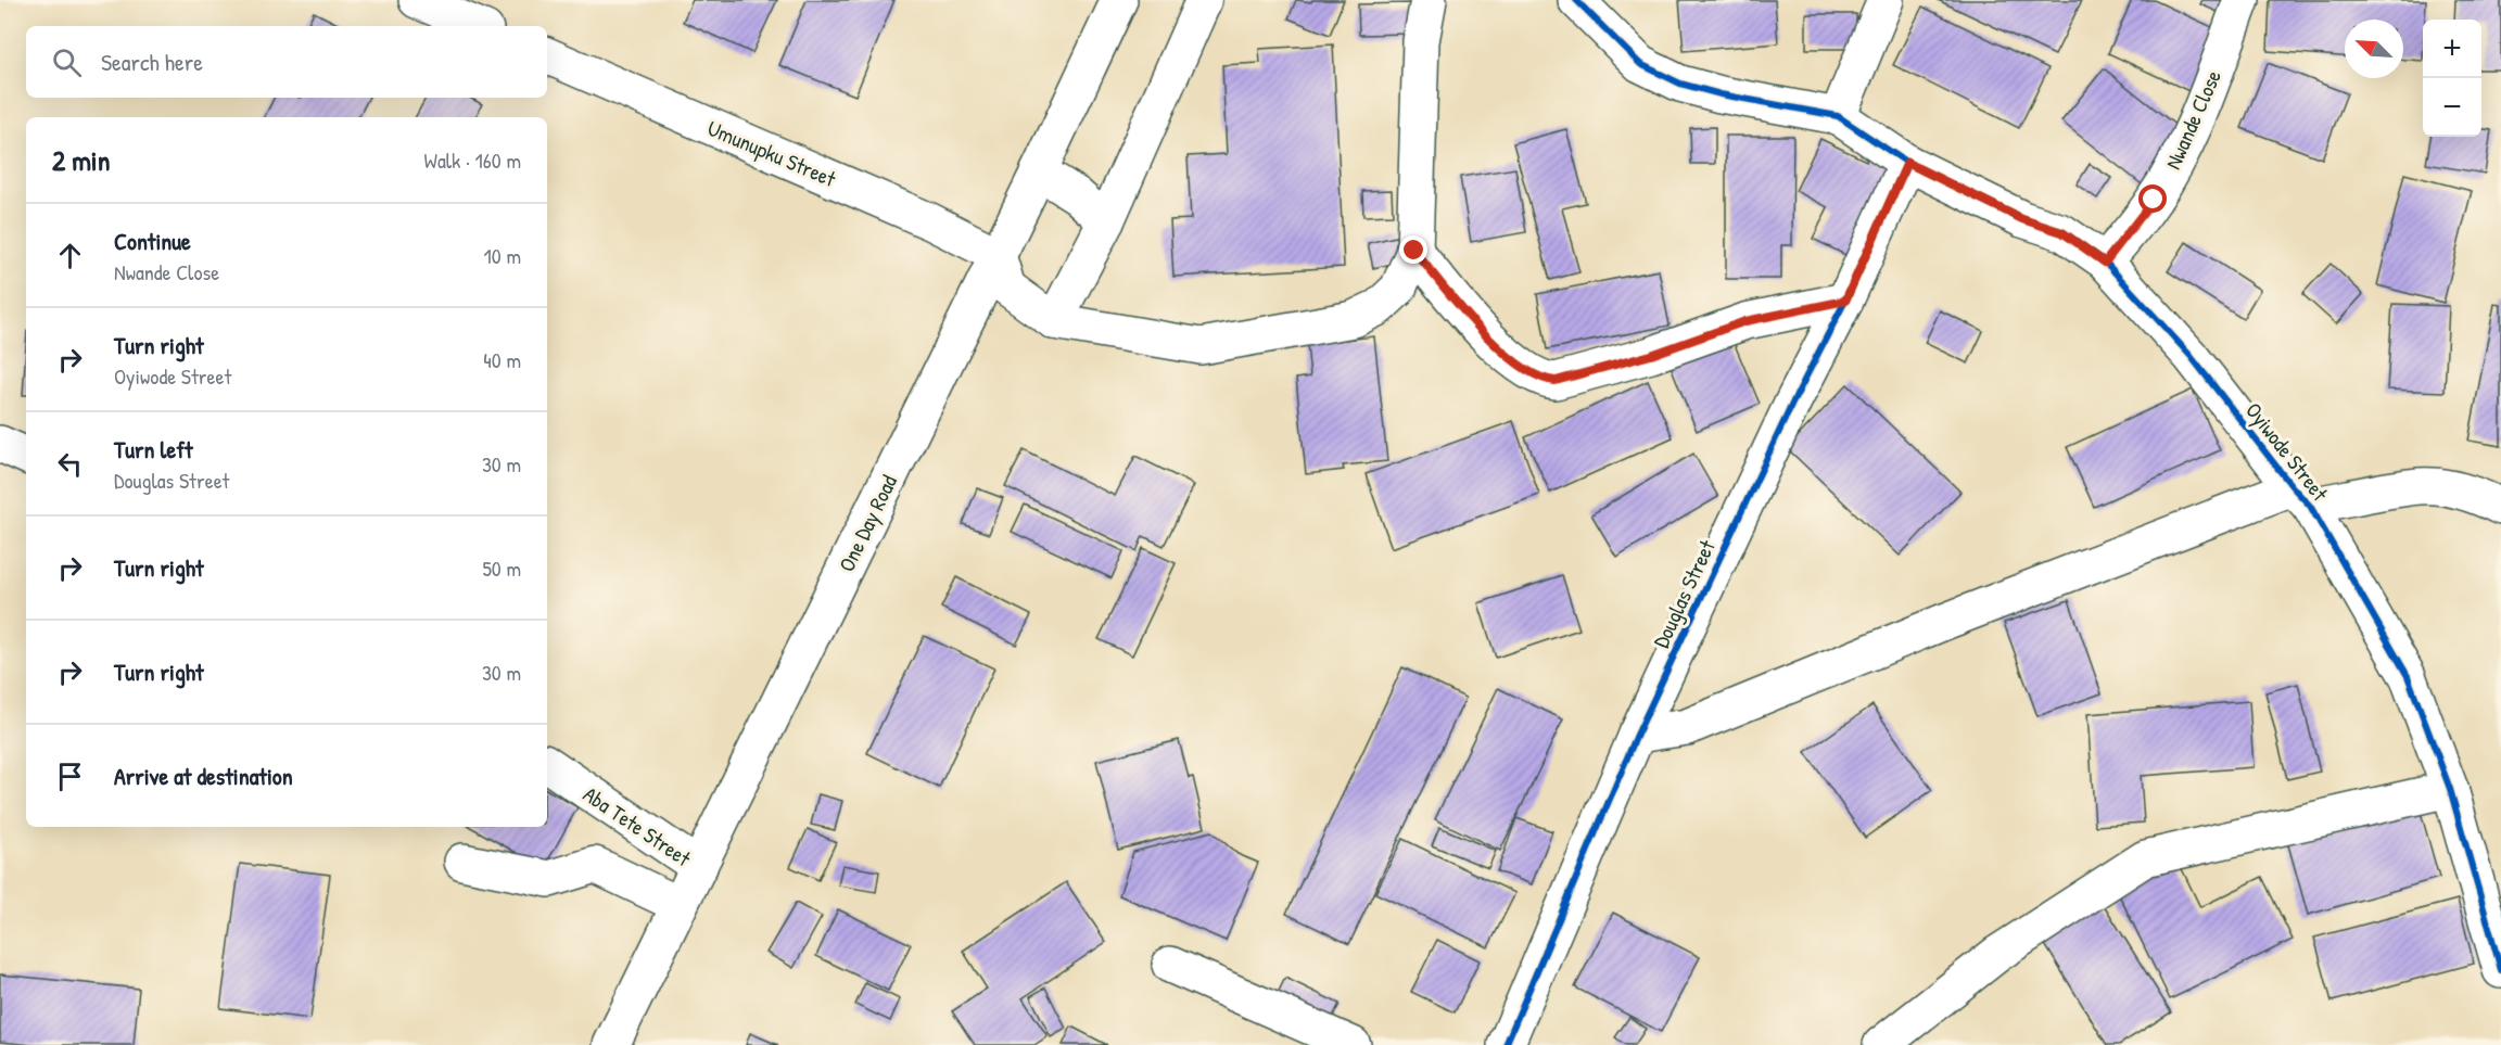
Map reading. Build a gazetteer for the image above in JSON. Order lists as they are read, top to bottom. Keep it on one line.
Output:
{"streets":{"street":["Nwande Close","Umunupku Street","Oyiwode Street","One Day Road","Douglas Street","Aba Tete Street"]},"crossings":[["Nwande Close","Oyiwode Street"],["Umunupku Street","One Day Road"],["Oyiwode Street","Douglas Street"],["One Day Road","Aba Tete Street"]],"north":"top left","page":{"map_buttons":["+","−"],"search":"Search here","heading":["2 min","Walk · 160 m"],"list":[["Continue","Nwande Close","10 m"],["Turn right","Oyiwode Street","40 m"],["Turn left","Douglas Street","30 m"],["Turn right","50 m"],["Turn right","30 m"],"Arrive at destination"]}}
